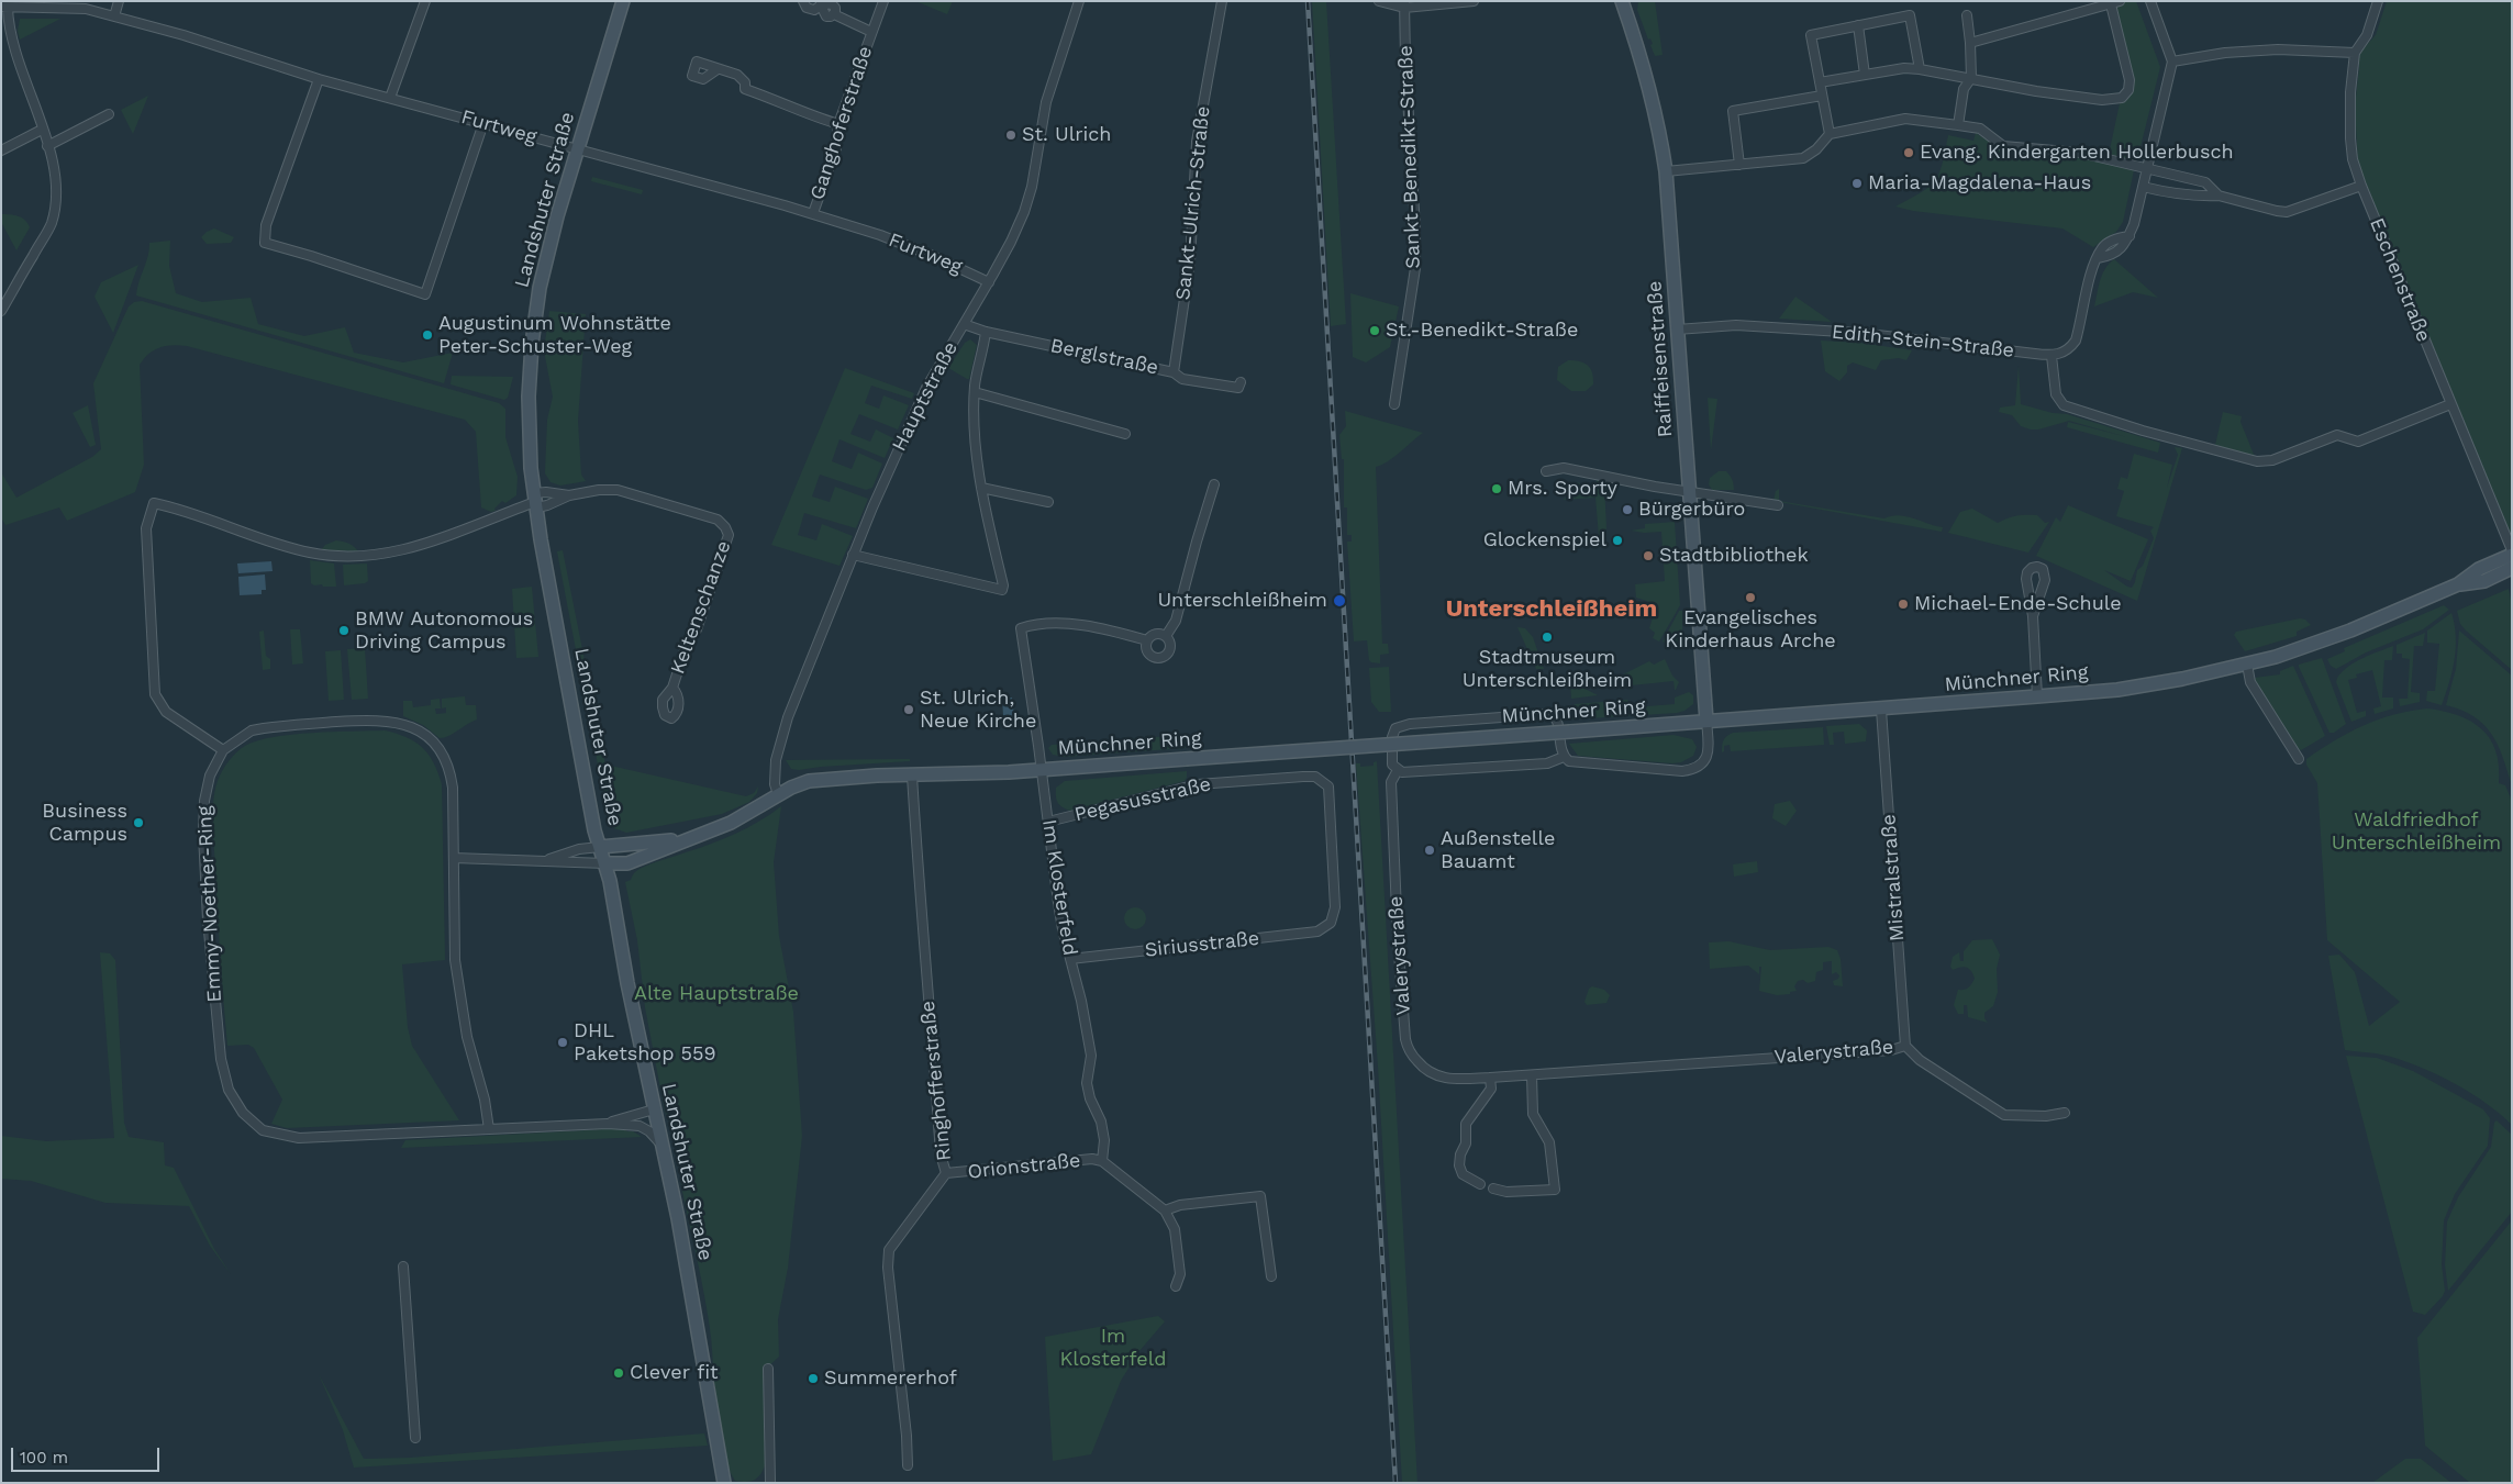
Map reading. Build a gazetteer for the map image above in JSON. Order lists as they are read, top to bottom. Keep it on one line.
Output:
{"streets":{"main road":["Landshuter Straße","Raiffeisenstraße","Münchner Ring"],"street":["Ganghoferstraße","Furtweg","Sankt-Benedikt-Straße","Sankt-Ulrich-Straße","Eschenstraße","Edith-Stein-Straße","Berglstraße","Hauptstraße","Keltenschanze","Pegasusstraße","Mistralstraße","Im Klosterfeld","Emmy-Noether-Ring","Siriusstraße","Valerystraße","Ringhofferstraße","Orionstraße"]},"crossings":[["Ganghoferstraße","Furtweg"],["Furtweg","Landshuter Straße"],["Furtweg","Hauptstraße"],["Landshuter Straße","Keltenschanze"],["Landshuter Straße","Münchner Ring"],["Landshuter Straße","Emmy-Noether-Ring"],["Sankt-Ulrich-Straße","Berglstraße"],["Eschenstraße","Münchner Ring"],["Edith-Stein-Straße","Raiffeisenstraße"],["Berglstraße","Hauptstraße"],["Raiffeisenstraße","Münchner Ring"],["Hauptstraße","Münchner Ring"],["Münchner Ring","Mistralstraße"],["Münchner Ring","Im Klosterfeld"],["Münchner Ring","Ringhofferstraße"],["Pegasusstraße","Im Klosterfeld"],["Pegasusstraße","Siriusstraße"],["Mistralstraße","Valerystraße"],["Im Klosterfeld","Siriusstraße"],["Im Klosterfeld","Orionstraße"],["Ringhofferstraße","Orionstraße"]],"districts":["Unterschleißheim"],"parks":["Waldfriedhof Unterschleißheim","Alte Hauptstraße","Im Klosterfeld"],"places":["St. Ulrich","Evang. Kindergarten Hollerbusch","Maria-Magdalena-Haus","St.-Benedikt-Straße","Augustinum Wohnstätte Peter-Schuster-Weg","Mrs. Sporty","Bürgerbüro","Glockenspiel","Stadtbibliothek","Evangelisches Kinderhaus Arche","Unterschleißheim","Michael-Ende-Schule","BMW Autonomous Driving Campus","Stadtmuseum Unterschleißheim","St. Ulrich, Neue Kirche","Business Campus","Außenstelle Bauamt","DHL Paketshop 559","Clever fit","Summererhof"],"scale_bar":"100 m"}
